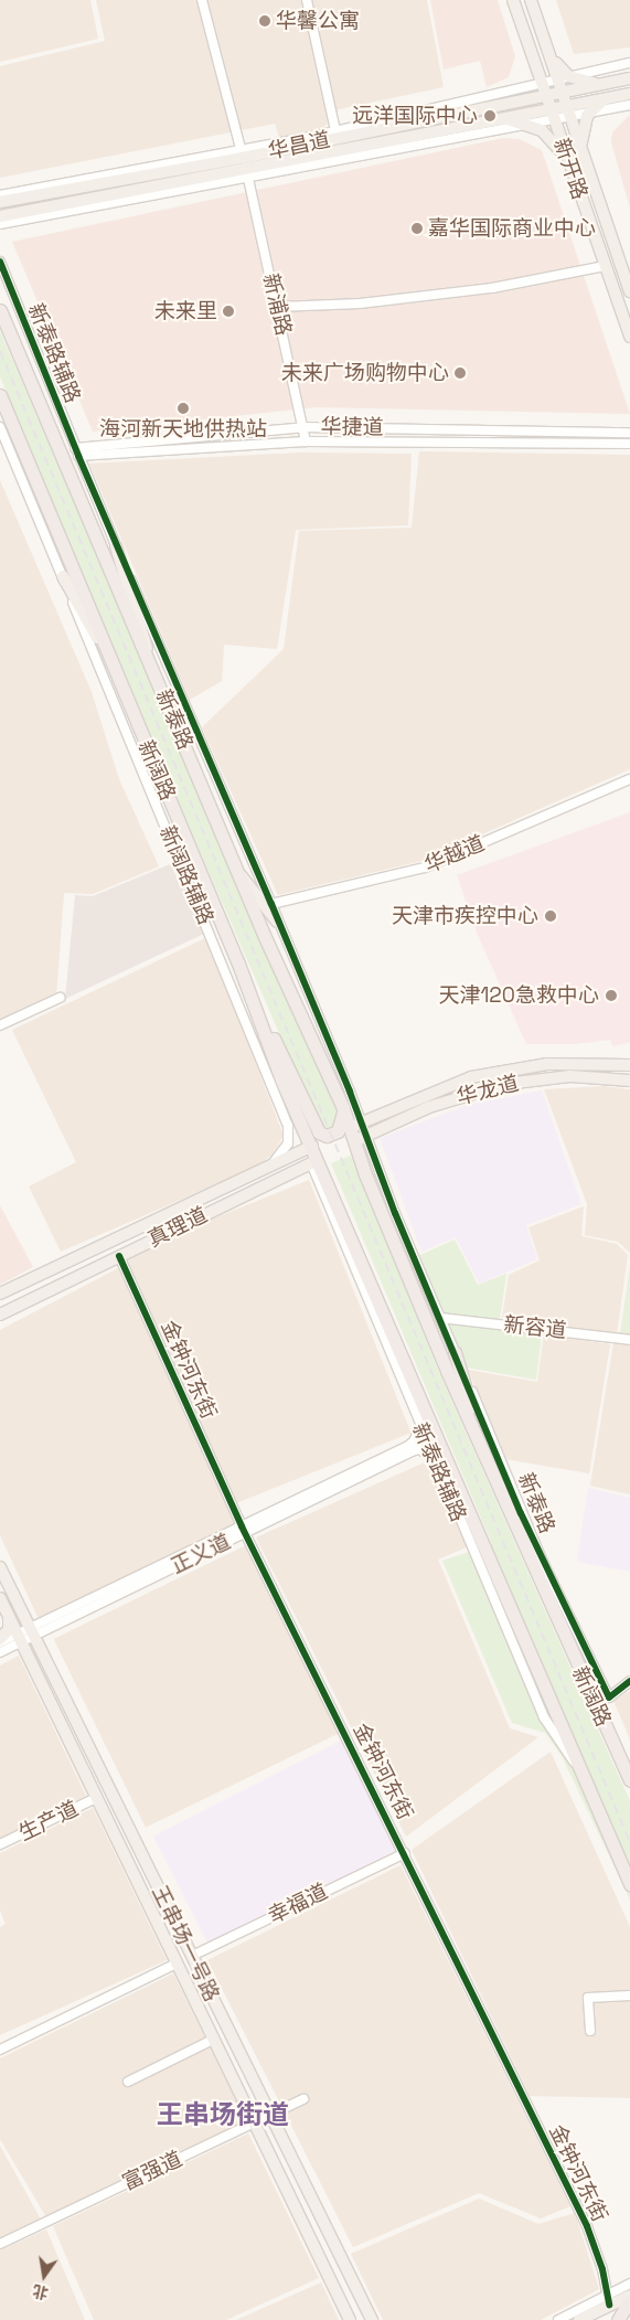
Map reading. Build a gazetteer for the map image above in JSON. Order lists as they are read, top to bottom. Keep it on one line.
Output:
{"streets":{"highway":["新泰路","新阔路"],"main road":["华昌道","新开路","华龙道","真理道","王串场一号路"],"street":["新浦路","新泰路辅路","华捷道","华越道","新阔路辅路","新容道","金钟河东街","正义道","生产道","幸福道","富强道"]},"crossings":[["华昌道","新开路"],["华昌道","新浦路"],["新浦路","华捷道"],["新泰路辅路","华捷道"],["新泰路辅路","新泰路"],["新泰路辅路","新阔路"],["新泰路辅路","华越道"],["新泰路辅路","真理道"],["新泰路辅路","正义道"],["新泰路","新阔路"],["新泰路","华越道"],["新泰路","华龙道"],["新泰路","新容道"],["新阔路","新阔路辅路"],["新阔路","真理道"],["新阔路辅路","真理道"],["真理道","金钟河东街"],["金钟河东街","正义道"],["金钟河东街","幸福道"],["正义道","王串场一号路"],["生产道","王串场一号路"],["幸福道","王串场一号路"],["王串场一号路","富强道"]],"districts":["王串场街道"],"places":["华馨公寓","远洋国际中心","嘉华国际商业中心","未来里","未来广场购物中心","海河新天地供热站","天津市疾控中心","天津120急救中心"],"north":"bottom"}
